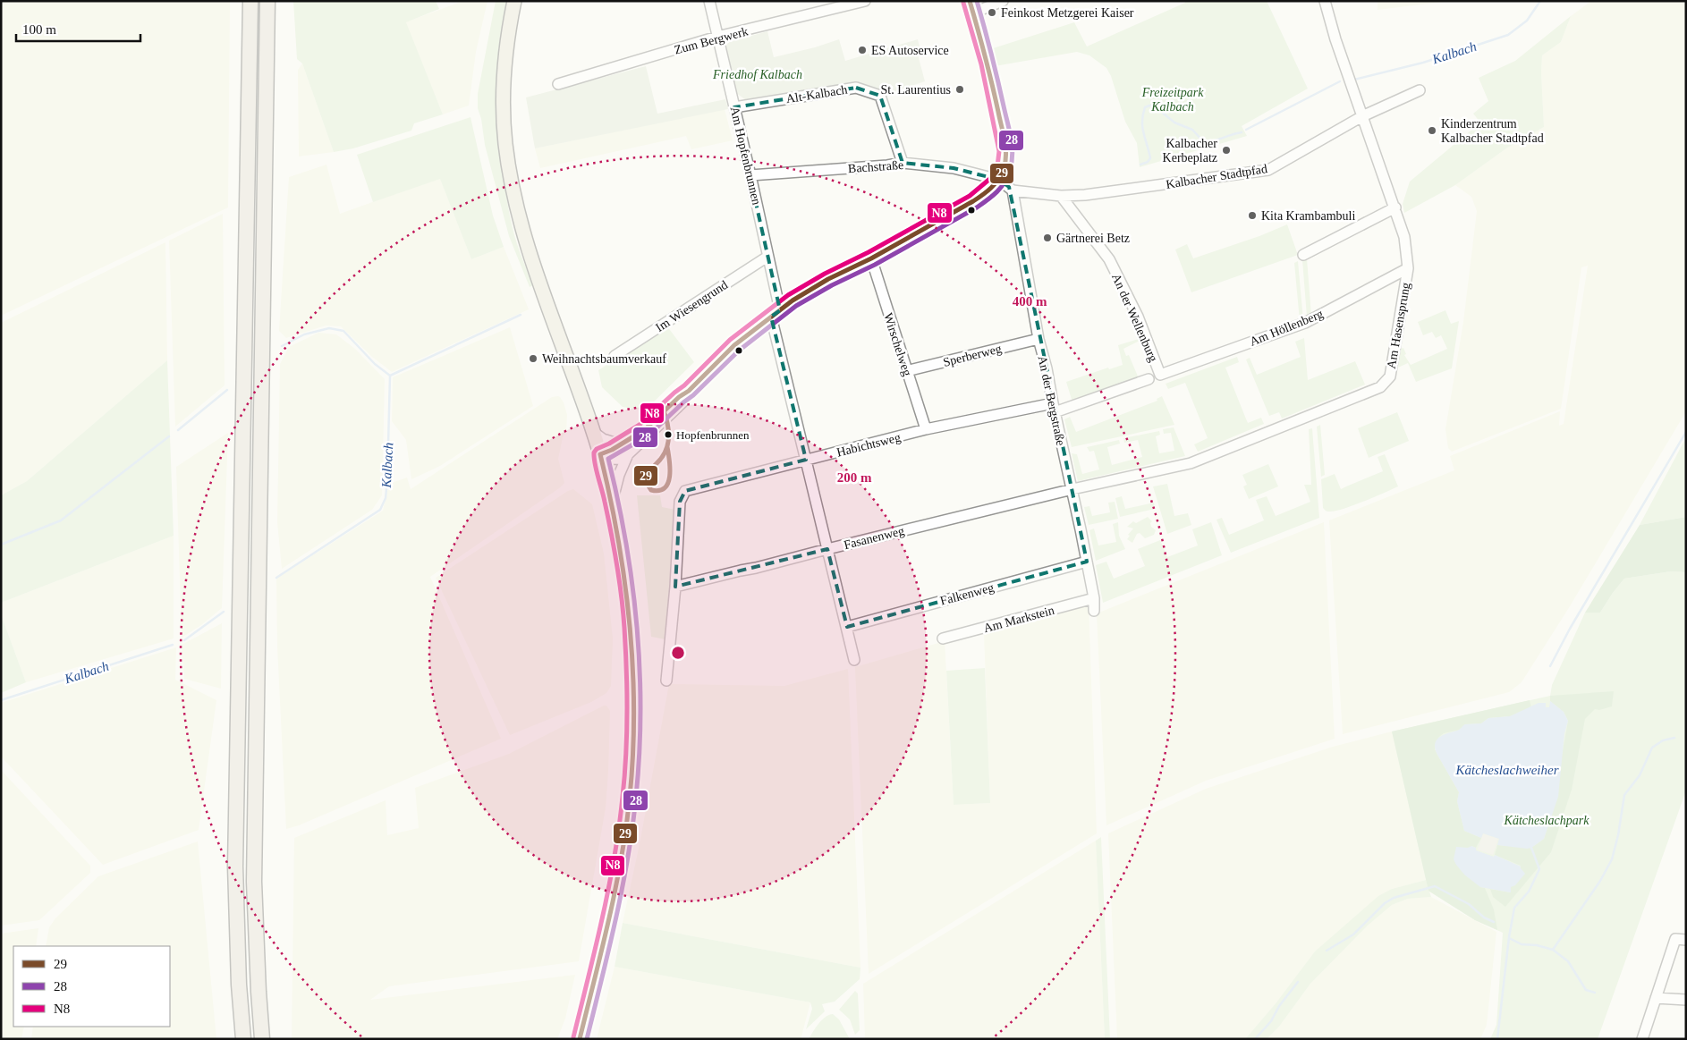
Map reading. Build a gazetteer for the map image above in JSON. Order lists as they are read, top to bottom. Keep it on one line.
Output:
{"streets":{"street":["Zum Bergwerk","Alt-Kalbach","Am Hopfenbrunnen","Bachstraße","Kalbacher Stadtpfad","Im Wiesengrund","An der Wellenburg","Am Hasensprung","Am Höllenberg","Wirschelweg","Sperberweg","An der Bergstraße","Habichtsweg","Fasanenweg","Falkenweg","Am Markstein"]},"crossings":[["Zum Bergwerk","Am Hopfenbrunnen"],["Alt-Kalbach","Am Hopfenbrunnen"],["Alt-Kalbach","Bachstraße"],["Am Hopfenbrunnen","Bachstraße"],["Am Hopfenbrunnen","Im Wiesengrund"],["Kalbacher Stadtpfad","An der Wellenburg"],["Kalbacher Stadtpfad","Am Hasensprung"],["Kalbacher Stadtpfad","An der Bergstraße"],["An der Wellenburg","Am Höllenberg"],["Am Hasensprung","Am Höllenberg"],["Am Hasensprung","An der Bergstraße"],["Am Hasensprung","Fasanenweg"],["Wirschelweg","Sperberweg"],["Wirschelweg","Habichtsweg"],["Sperberweg","An der Bergstraße"],["An der Bergstraße","Habichtsweg"],["An der Bergstraße","Fasanenweg"],["An der Bergstraße","Falkenweg"],["An der Bergstraße","Am Markstein"],["Habichtsweg","Fasanenweg"]],"water":["Kalbach","Kätcheslachweiher"],"parks":["Friedhof Kalbach","Freizeitpark Kalbach","Kätcheslachpark"],"places":["Feinkost Metzgerei Kaiser","ES Autoservice","St. Laurentius","Kinderzentrum Kalbacher Stadtpfad","Kalbacher Kerbeplatz","Kita Krambambuli","Gärtnerei Betz","Weihnachtsbaumverkauf","Hopfenbrunnen"],"lines":["transit line 29","transit line 28","transit line N8"],"legend":["29","28","N8"],"scale_bar":"100 m","rings":["400 m","200 m"]}
